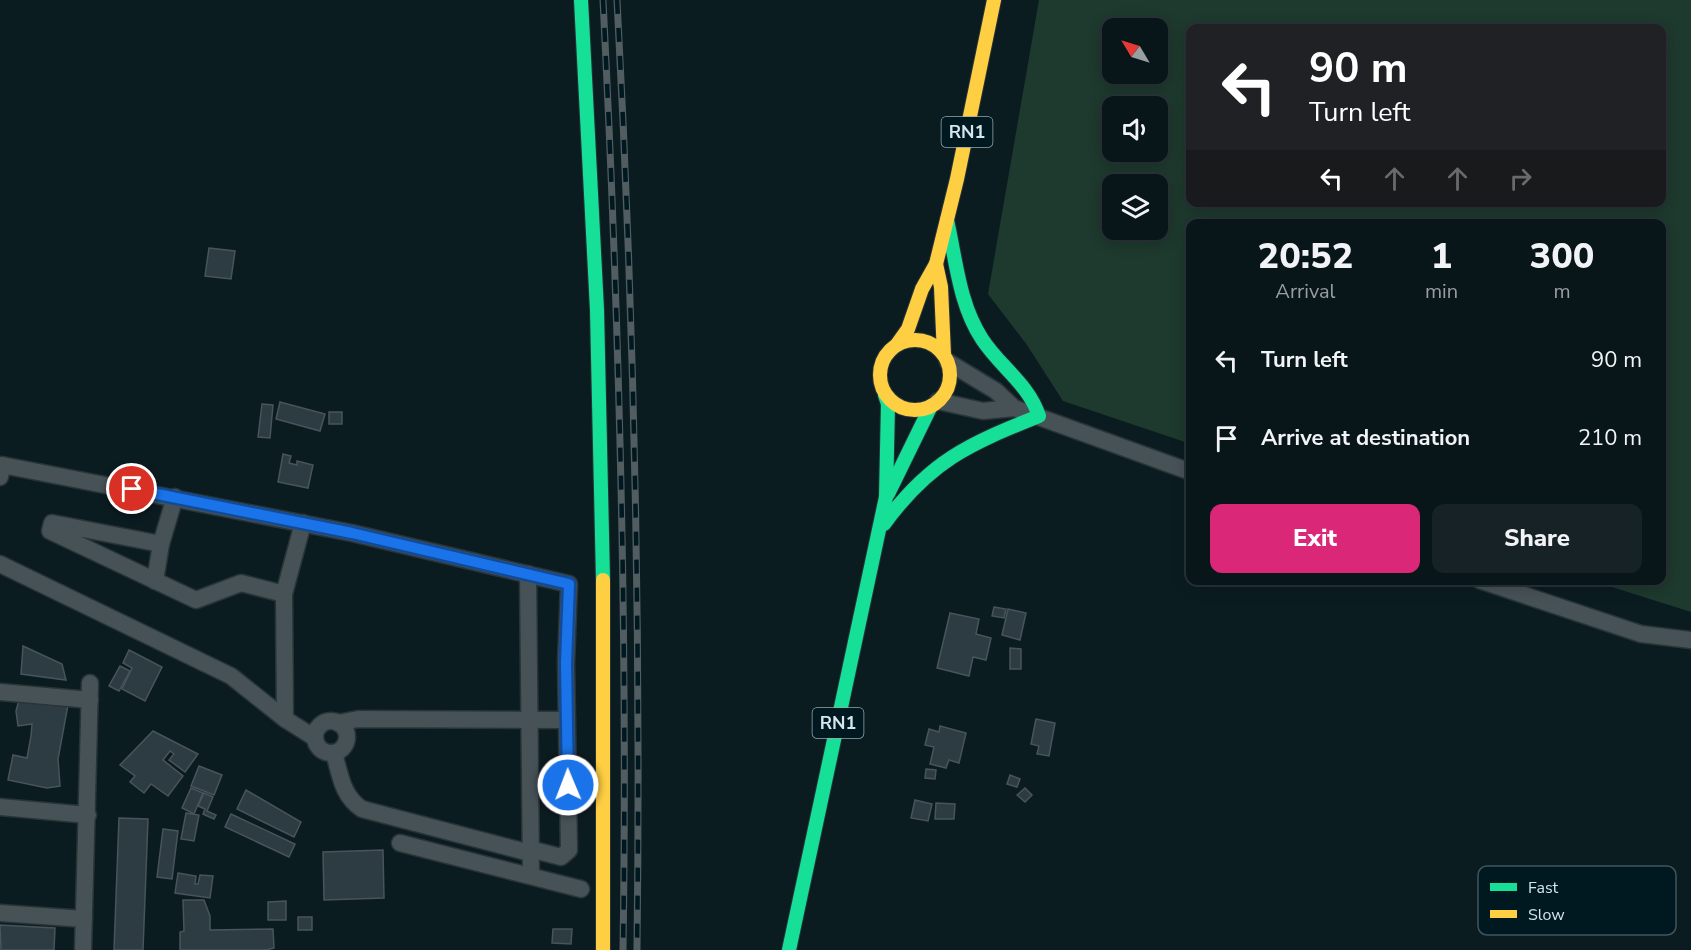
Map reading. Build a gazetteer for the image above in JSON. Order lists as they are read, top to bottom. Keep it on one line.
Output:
{"streets":{"main road":["RN1"]},"legend":["Fast","Slow"],"north":"top left","page":{"turn":["90 m","Turn left"],"eta":["20:52","Arrival","1","min","300","m"],"list":[{"name":"Turn left","value":"90 m"},{"name":"Arrive at destination","value":"210 m"}],"buttons":["Exit","Share"]}}
